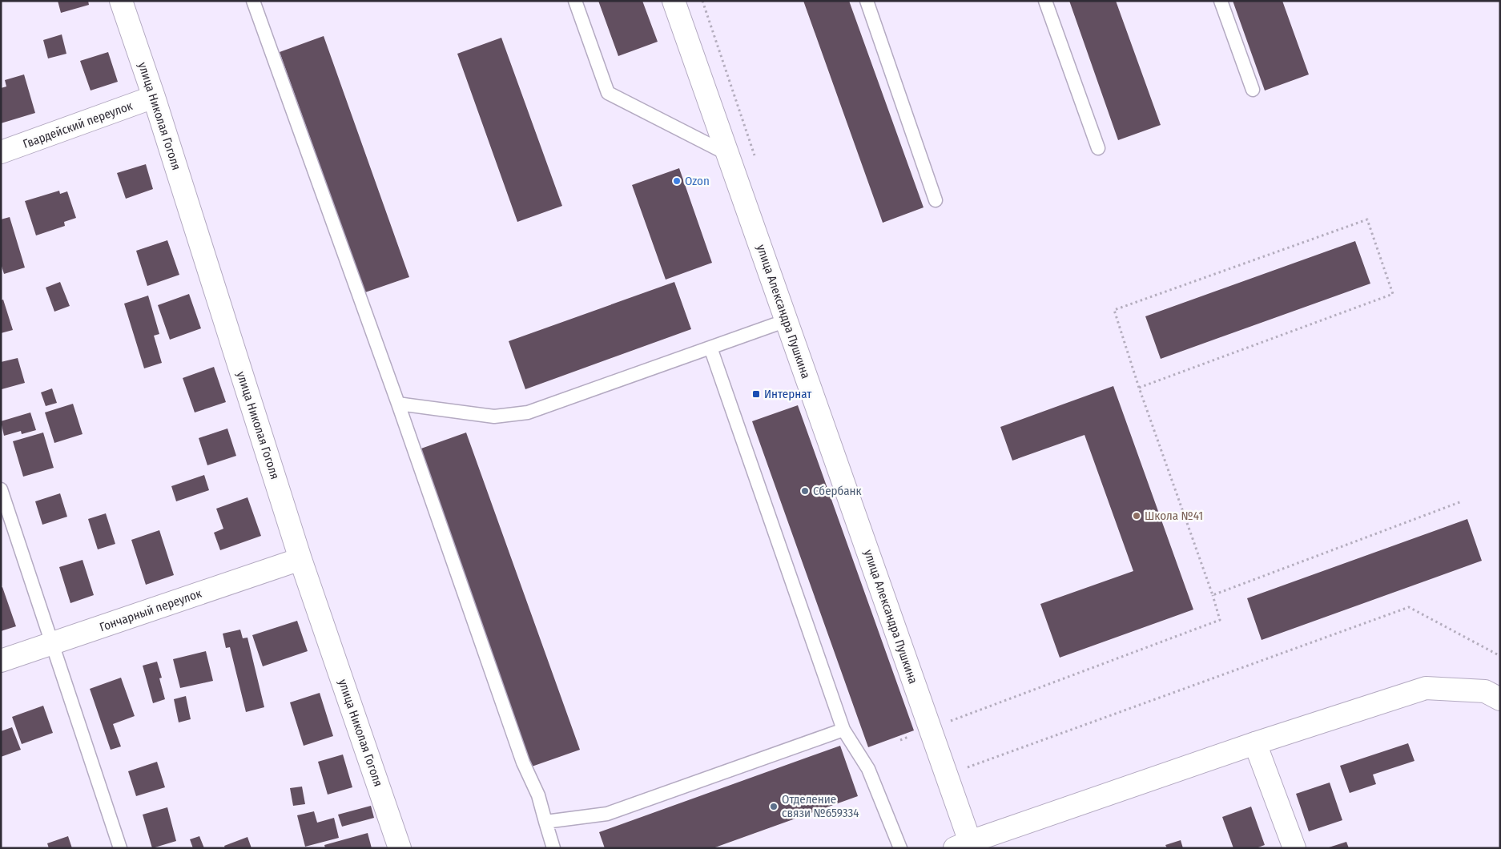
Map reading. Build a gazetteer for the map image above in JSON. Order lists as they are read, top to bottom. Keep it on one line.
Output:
{"streets":{"street":["улица Николая Гоголя","Гвардейский переулок","улица Александра Пушкина","Гончарный переулок"]},"crossings":[["улица Николая Гоголя","Гвардейский переулок"],["улица Николая Гоголя","Гончарный переулок"]],"places":{"other":["Ozon","Сбербанк","Школа №41","Отделение связи №659334"],"transit":["Интернат"]}}
